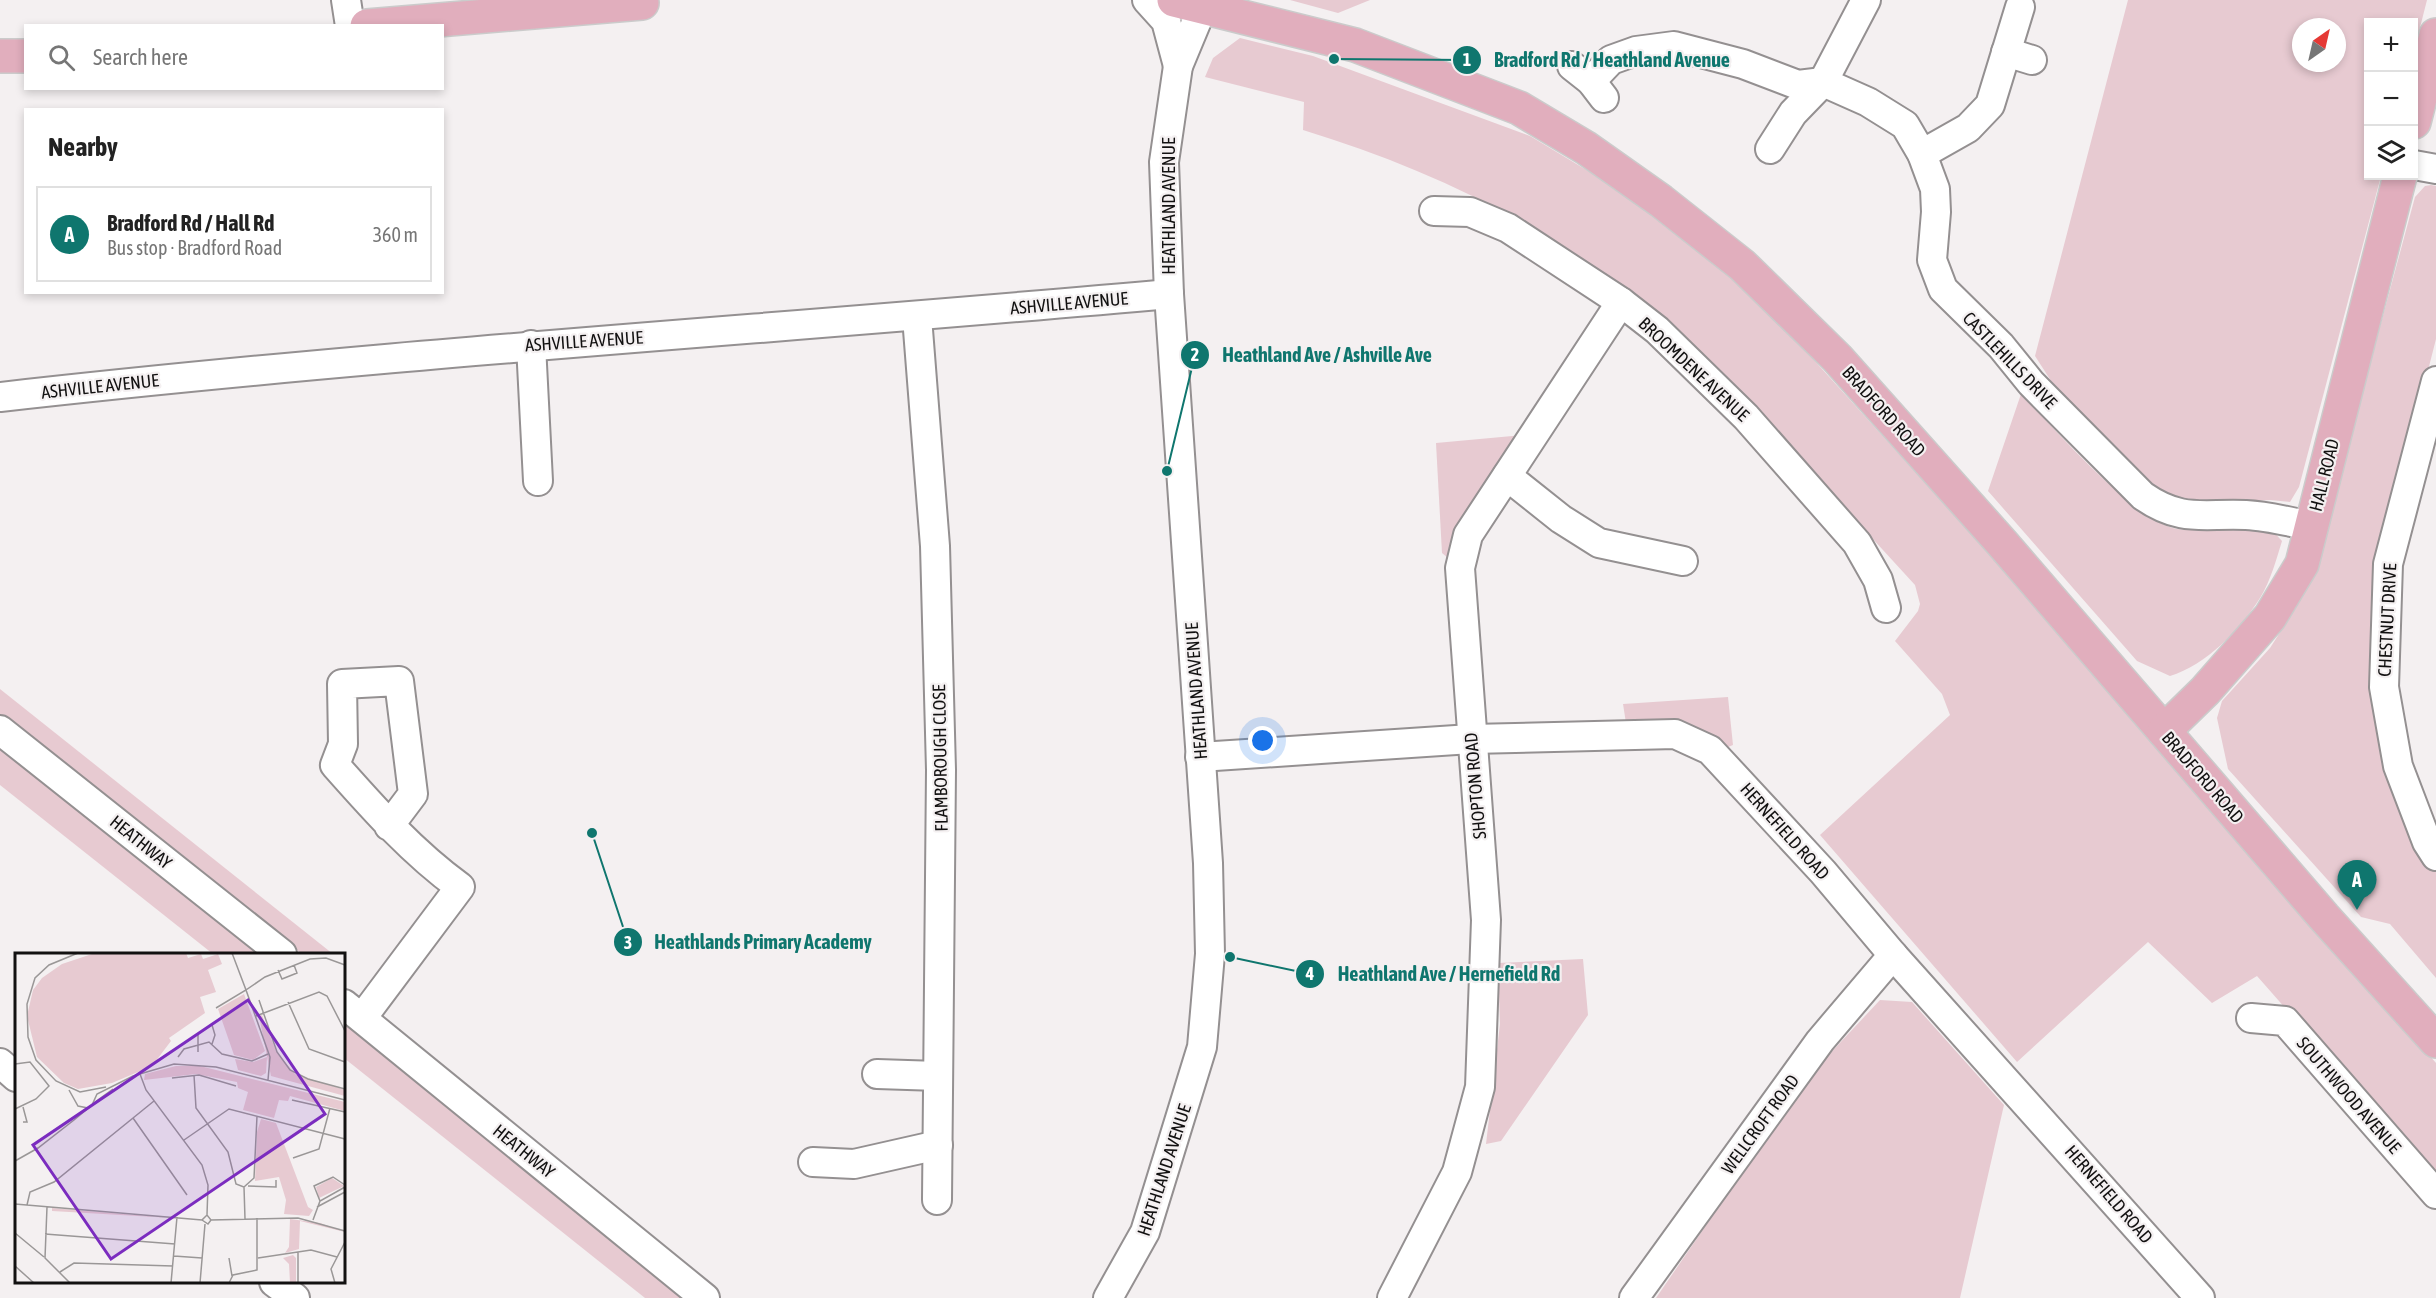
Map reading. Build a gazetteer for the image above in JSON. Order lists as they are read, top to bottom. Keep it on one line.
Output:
{"streets":{"main road":["BRADFORD ROAD","HALL ROAD"],"street":["HEATHLAND AVENUE","ASHVILLE AVENUE","CASTLEHILLS DRIVE","BROOMDENE AVENUE","CHESTNUT DRIVE","FLAMBOROUGH CLOSE","SHOPTON ROAD","HERNEFIELD ROAD","HEATHWAY","SOUTHWOOD AVENUE","WELLCROFT ROAD"]},"crossings":[["HEATHLAND AVENUE","ASHVILLE AVENUE"],["HEATHLAND AVENUE","BRADFORD ROAD"],["HEATHLAND AVENUE","HERNEFIELD ROAD"],["ASHVILLE AVENUE","FLAMBOROUGH CLOSE"],["CASTLEHILLS DRIVE","HALL ROAD"],["BROOMDENE AVENUE","SHOPTON ROAD"],["BRADFORD ROAD","HALL ROAD"],["SHOPTON ROAD","HERNEFIELD ROAD"],["HERNEFIELD ROAD","WELLCROFT ROAD"]],"places":["Bradford Rd / Heathland Avenue","Heathland Ave / Ashville Ave","Heathlands Primary Academy","Heathland Ave / Hernefield Rd"],"north":"top right","page":{"map_buttons":["+","−"],"search":"Search here","heading":"Nearby","list":[{"mark":"A","name":"Bradford Rd / Hall Rd","note":"Bus stop · Bradford Road","value":"360 m"}],"pins":"A"}}
